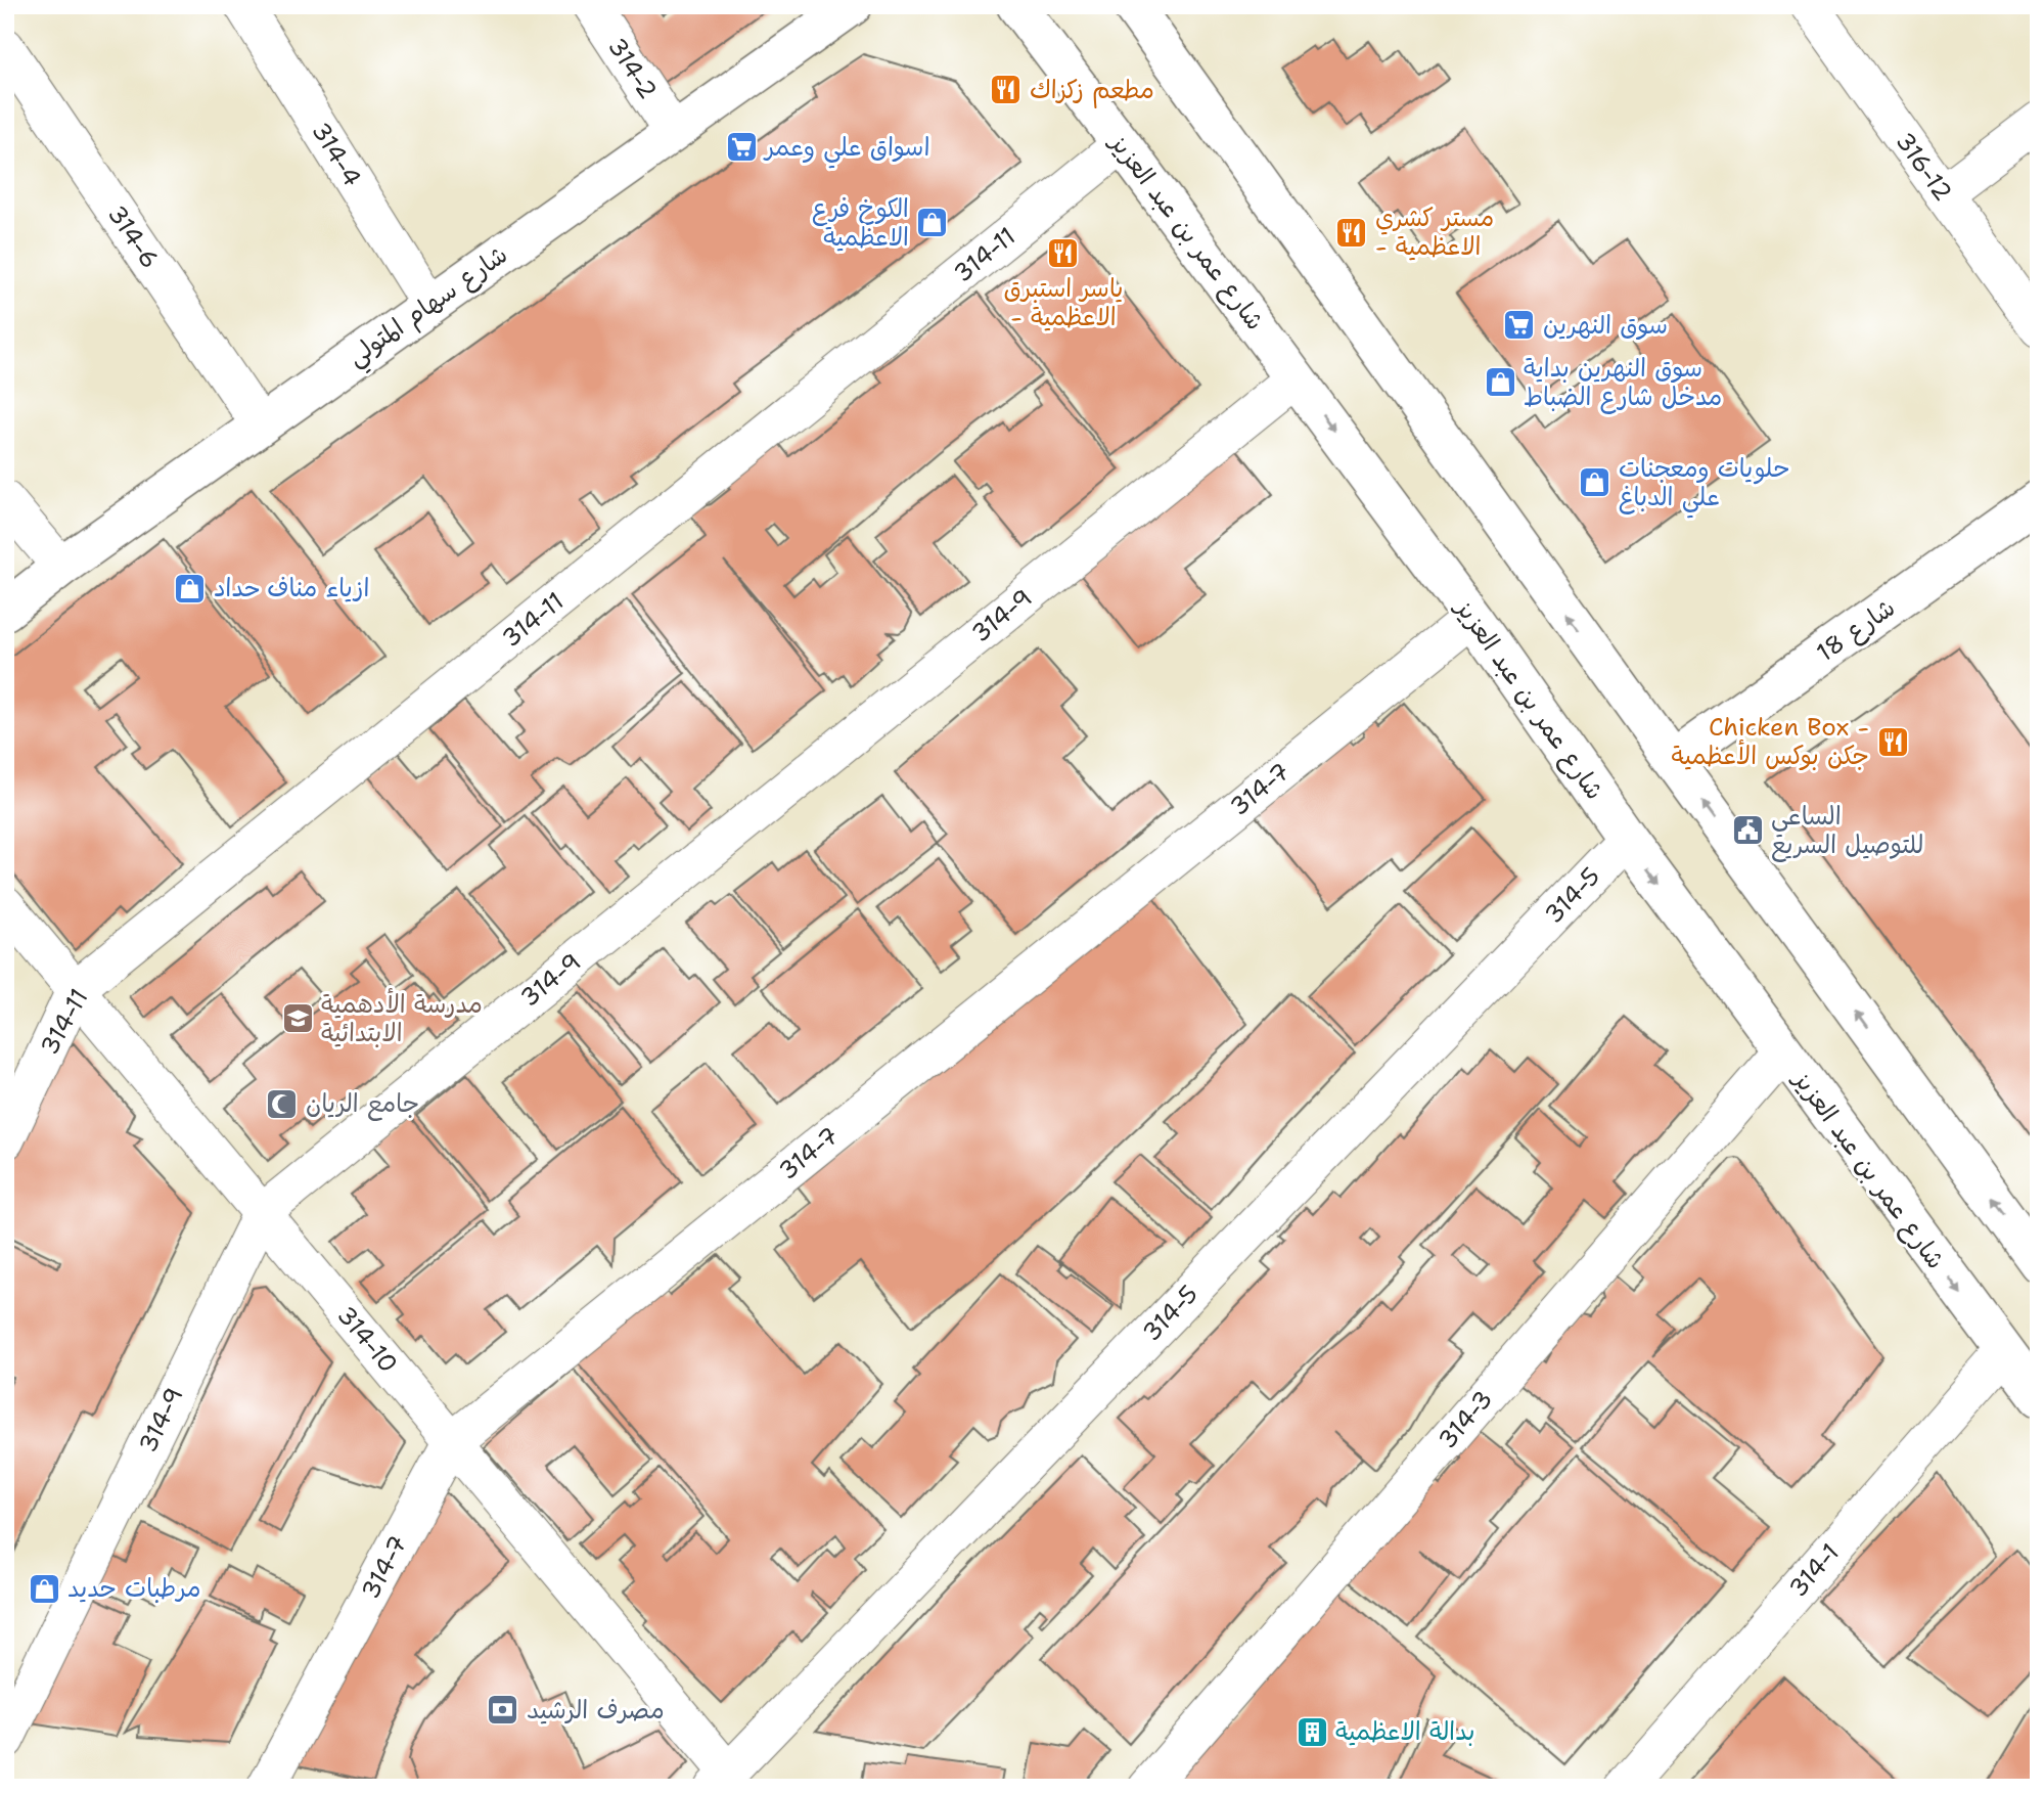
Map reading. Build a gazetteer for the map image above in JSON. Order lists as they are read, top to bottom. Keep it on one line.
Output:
{"streets":{"street":["314-2","314-4","316-12","شارع عمر بن عبد العزيز","314-6","314-11","شارع سهام المتولي","314-9","شارع 18","314-7","314-5","314-10","314-3","314-1"]},"crossings":[["314-2","شارع سهام المتولي"],["314-4","شارع سهام المتولي"],["شارع عمر بن عبد العزيز","314-11"],["شارع عمر بن عبد العزيز","314-9"],["شارع عمر بن عبد العزيز","314-7"],["شارع عمر بن عبد العزيز","314-5"],["شارع عمر بن عبد العزيز","314-3"],["شارع عمر بن عبد العزيز","314-1"],["314-6","شارع سهام المتولي"],["314-11","314-10"],["314-9","314-10"],["314-7","314-10"],["314-5","314-10"]],"places":{"restaurant":["مطعم زكزاك","مستر كشري - الاعظمية","ياسر استبرق - الاعظمية","Chicken Box - جكن بوكس الأعظمية"],"supermarket":["اسواق علي وعمر","سوق النهرين"],"shop":["الكوخ فرع الاعظمية","سوق النهرين بداية مدخل شارع الضباط","حلويات ومعجنات علي الدباغ","ازياء مناف حداد","مرطبات حديد"],"public building":["الساعي للتوصيل السريع"],"school or university":["مدرسة الأدهمية الابتدائية"],"mosque":["جامع الريان"],"bank":["مصرف الرشيد"],"building":["بدالة الاعظمية"]}}
